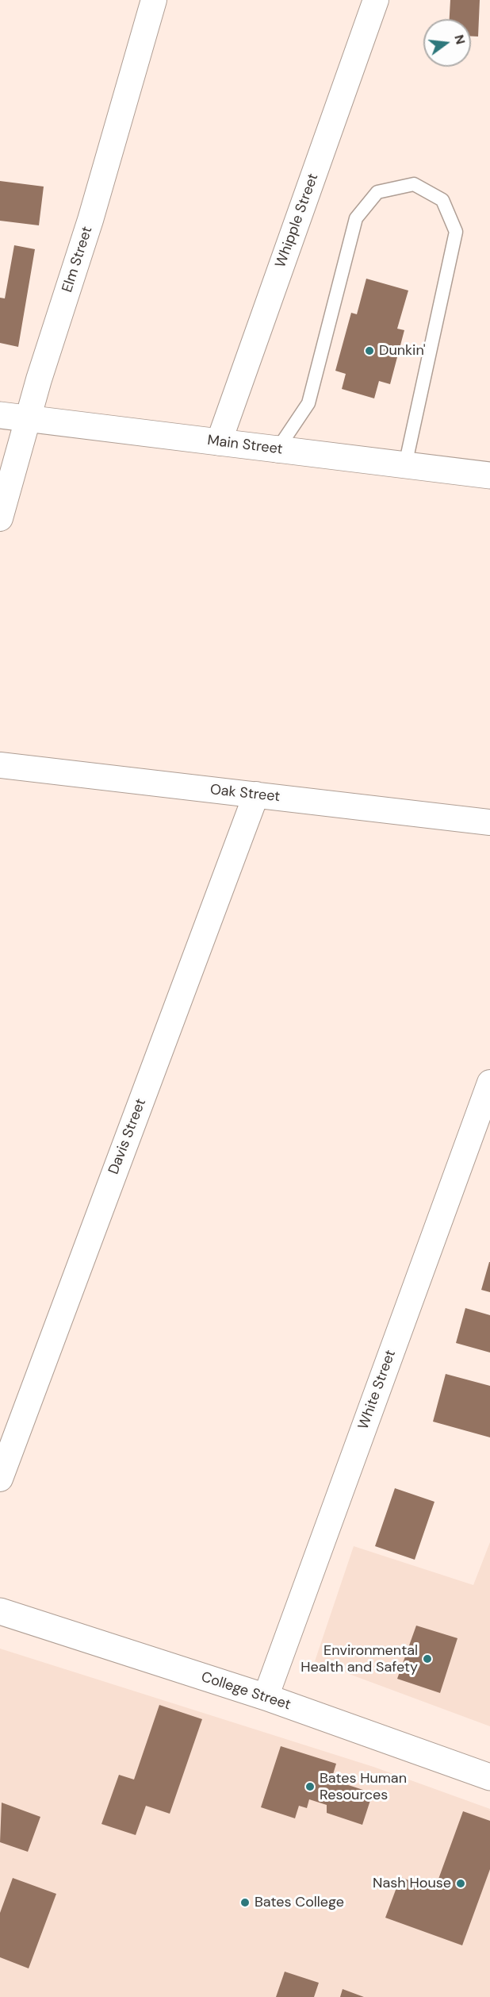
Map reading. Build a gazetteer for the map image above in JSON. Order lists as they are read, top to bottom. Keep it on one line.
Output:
{"streets":{"main road":["Main Street","College Street"],"street":["Whipple Street","Elm Street","Oak Street","Davis Street","White Street"]},"crossings":[["Whipple Street","Main Street"],["Elm Street","Main Street"],["Oak Street","Davis Street"],["White Street","College Street"]],"places":["Dunkin'","Environmental Health and Safety","Bates Human Resources","Nash House","Bates College"],"north":"right"}
